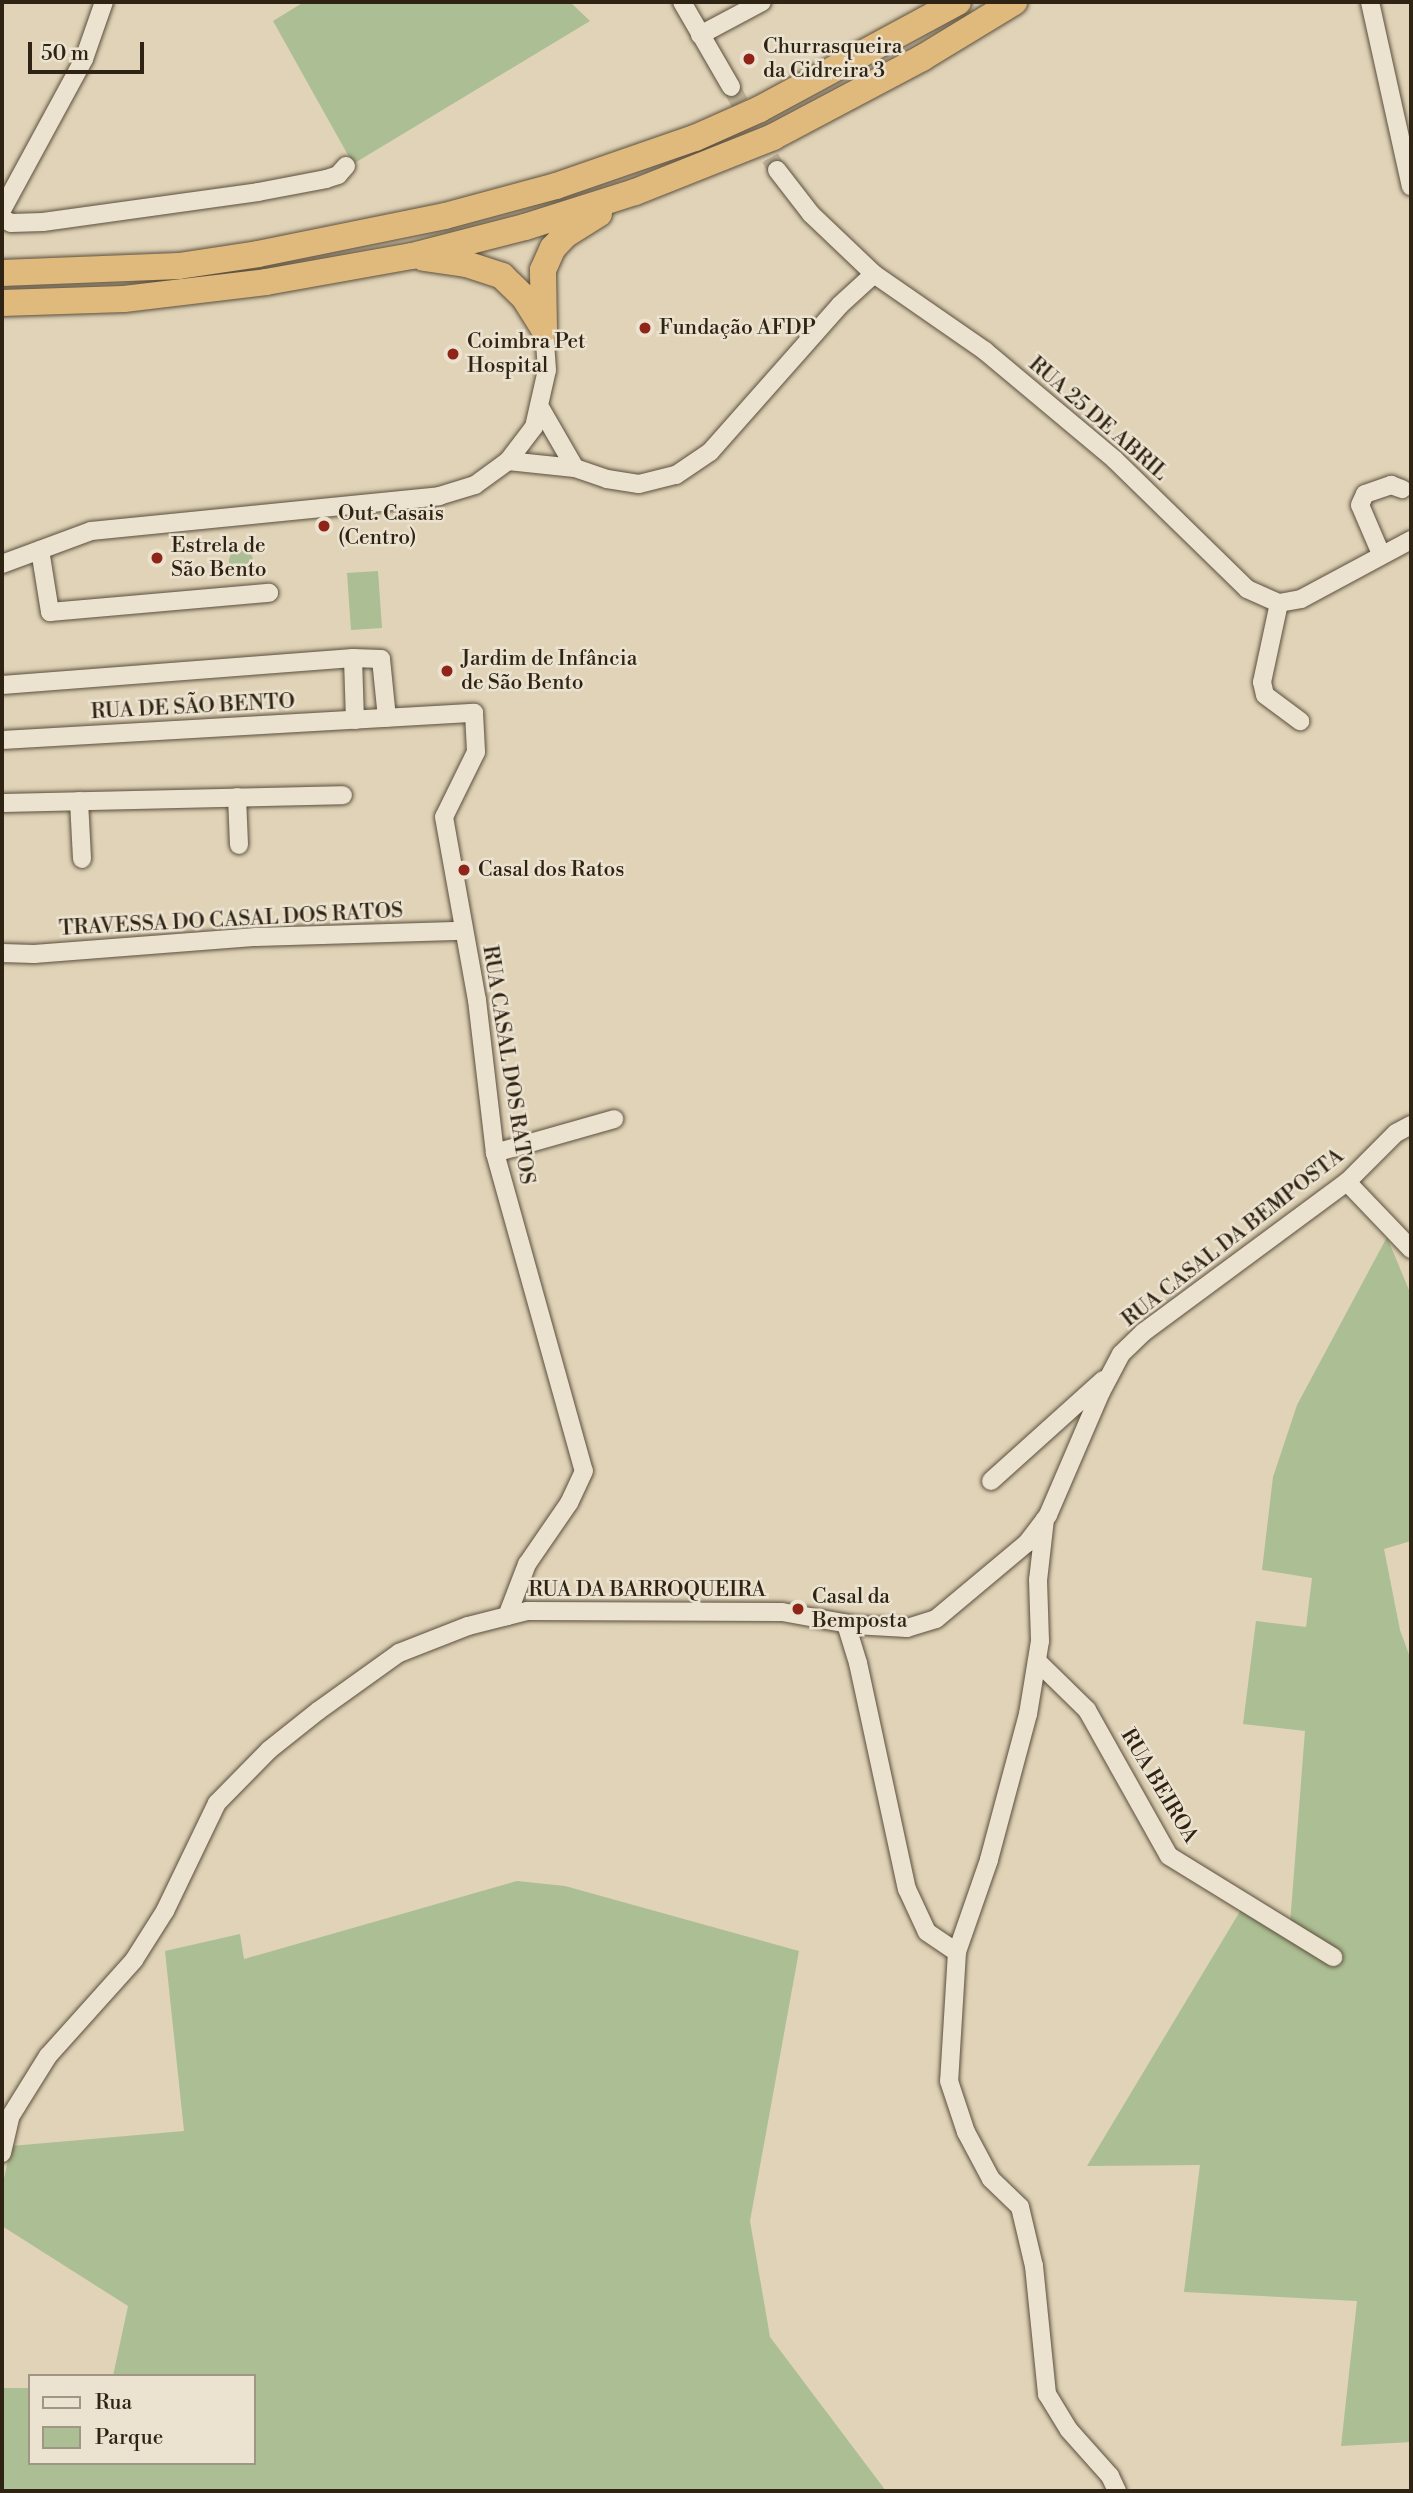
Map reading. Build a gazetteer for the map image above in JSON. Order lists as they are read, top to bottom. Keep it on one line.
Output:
{"streets":{"street":["RUA 25 DE ABRIL","RUA DE SÃO BENTO","TRAVESSA DO CASAL DOS RATOS","RUA CASAL DOS RATOS","RUA CASAL DA BEMPOSTA","RUA DA BARROQUEIRA","RUA BEIROA"]},"crossings":[["RUA DE SÃO BENTO","RUA CASAL DOS RATOS"],["TRAVESSA DO CASAL DOS RATOS","RUA CASAL DOS RATOS"],["RUA CASAL DOS RATOS","RUA DA BARROQUEIRA"],["RUA CASAL DA BEMPOSTA","RUA DA BARROQUEIRA"]],"places":["Churrasqueira da Cidreira 3","Fundação AFDP","Coimbra Pet Hospital","Out. Casais (Centro)","Estrela de São Bento","Jardim de Infância de São Bento","Casal dos Ratos","Casal da Bemposta"],"legend":["Rua","Parque"],"scale_bar":"50 m"}
